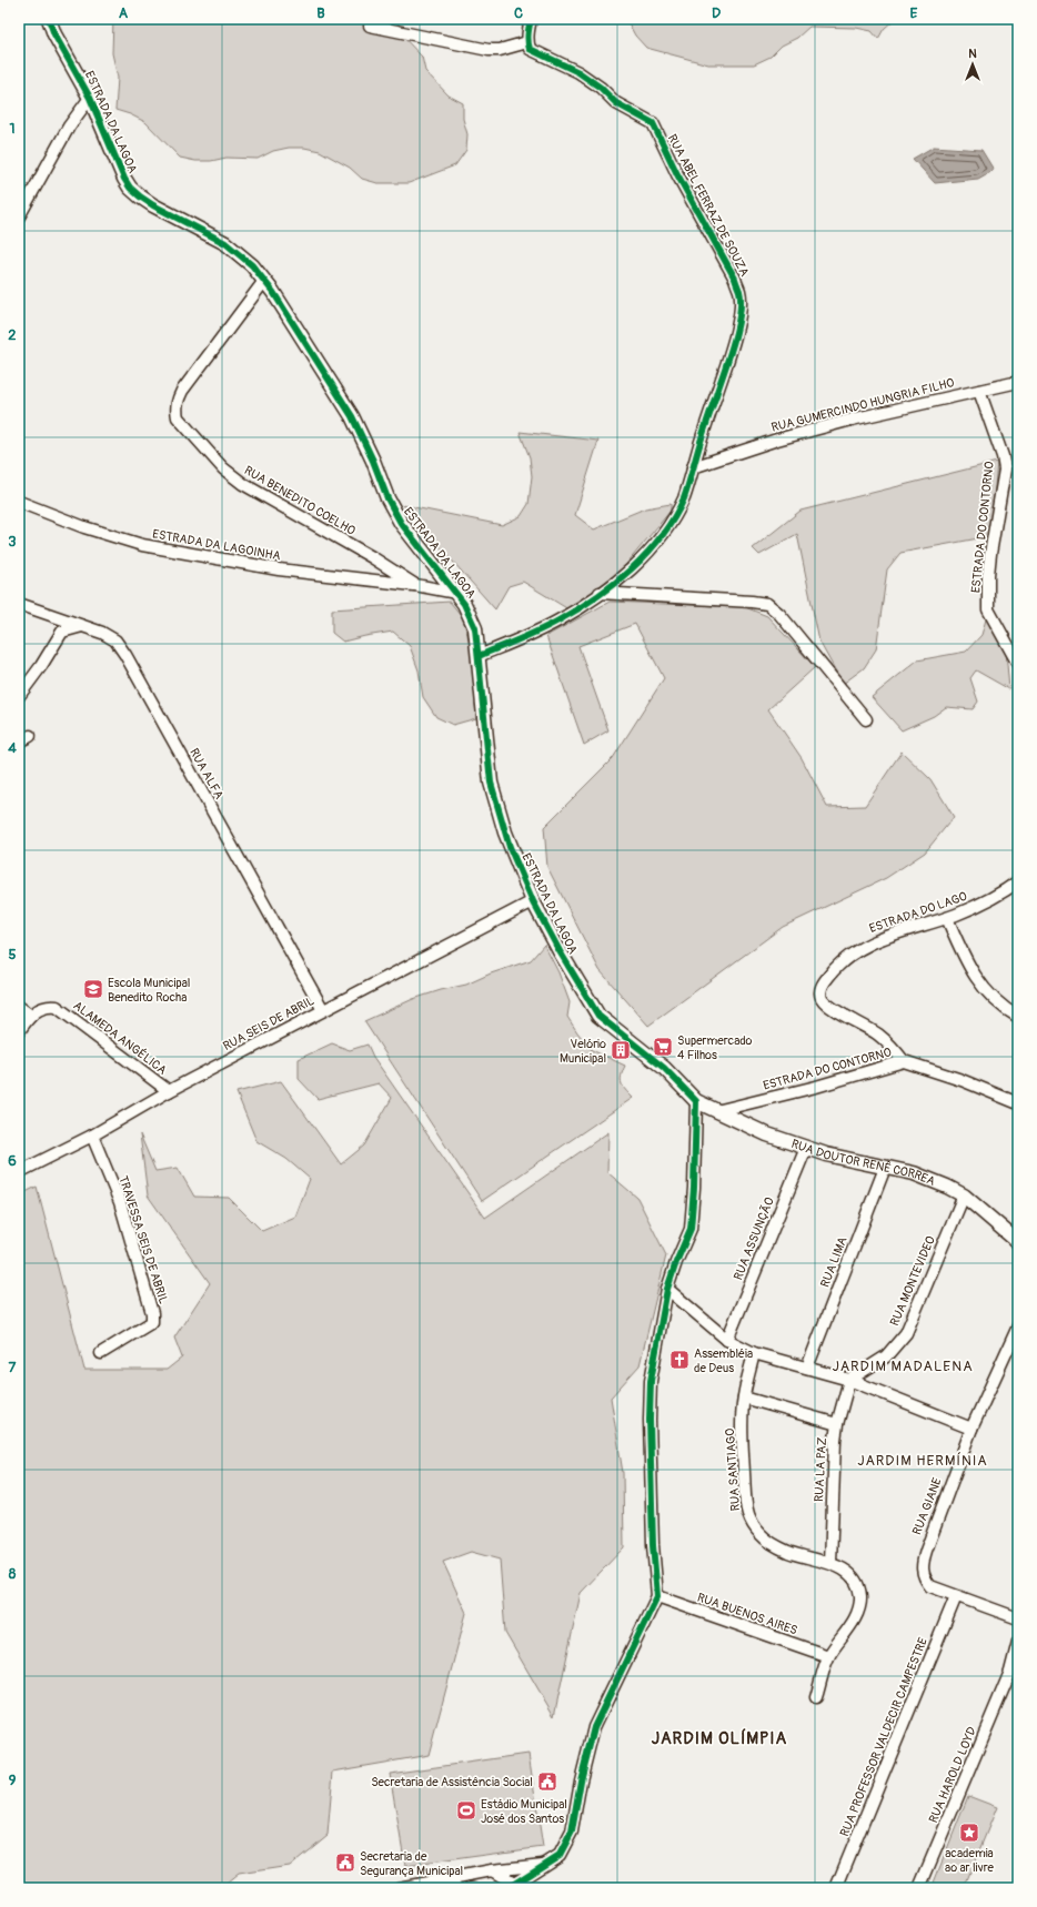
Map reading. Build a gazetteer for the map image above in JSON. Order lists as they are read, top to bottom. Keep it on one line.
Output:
{"streets":{"street":["ESTRADA DA LAGOA","RUA ABEL FERRAZ DE SOUZA","RUA GUMERCINDO HUNGRIA FILHO","RUA BENEDITO COELHO","ESTRADA DO CONTORNO","ESTRADA DA LAGOINHA","RUA ALFA","ESTRADA DO LAGO","RUA SEIS DE ABRIL","ALAMEDA ANGÉLICA","RUA DOUTOR RENÊ CORREA","RUA ASSUNÇÃO","TRAVESSA SEIS DE ABRIL","RUA LIMA","RUA MONTEVIDEO","RUA SANTIAGO","RUA LA PAZ","RUA GIANE","RUA BUENOS AIRES","RUA PROFESSOR VALDECIR CAMPESTRE","RUA HAROLD LOYD"]},"crossings":[["ESTRADA DA LAGOA","RUA BENEDITO COELHO"],["ESTRADA DA LAGOA","RUA SEIS DE ABRIL"],["ESTRADA DA LAGOA","RUA DOUTOR RENÊ CORREA"],["RUA ABEL FERRAZ DE SOUZA","RUA GUMERCINDO HUNGRIA FILHO"],["RUA GUMERCINDO HUNGRIA FILHO","ESTRADA DO CONTORNO"],["RUA BENEDITO COELHO","ESTRADA DA LAGOINHA"],["ESTRADA DO CONTORNO","ESTRADA DO LAGO"],["ESTRADA DO CONTORNO","RUA DOUTOR RENÊ CORREA"],["RUA ALFA","RUA SEIS DE ABRIL"],["RUA SEIS DE ABRIL","ALAMEDA ANGÉLICA"],["RUA SEIS DE ABRIL","TRAVESSA SEIS DE ABRIL"],["RUA DOUTOR RENÊ CORREA","RUA ASSUNÇÃO"],["RUA DOUTOR RENÊ CORREA","RUA LIMA"],["RUA DOUTOR RENÊ CORREA","RUA MONTEVIDEO"],["RUA MONTEVIDEO","RUA LA PAZ"],["RUA SANTIAGO","RUA LA PAZ"],["RUA SANTIAGO","RUA BUENOS AIRES"],["RUA GIANE","RUA PROFESSOR VALDECIR CAMPESTRE"]],"districts":["JARDIM MADALENA","JARDIM HERMÍNIA","JARDIM OLÍMPIA"],"places":{"school or university":["Escola Municipal Benedito Rocha"],"supermarket":["Supermercado 4 Filhos"],"building":["Velório Municipal"],"church":["Assembléia de Deus"],"public building":["Secretaria de Assistência Social","Secretaria de Segurança Municipal"],"sports":["Estádio Municipal José dos Santos"],"place":["academia ao ar livre"]},"north":"top","grid":{"columns":["A","B","C","D","E"],"rows":["1","2","3","4","5","6","7","8","9"]}}
